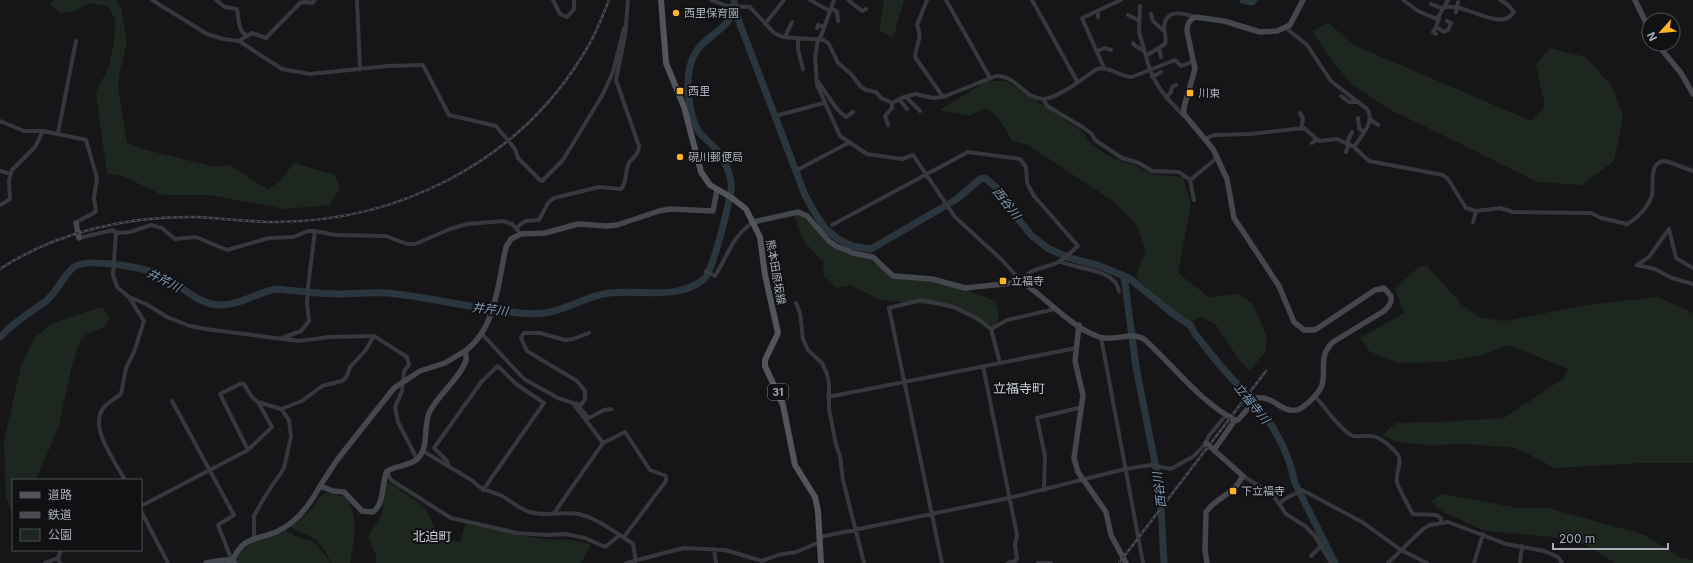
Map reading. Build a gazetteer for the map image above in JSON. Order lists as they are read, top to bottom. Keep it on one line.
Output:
{"streets":{"main road":["熊本田原坂線","31"]},"districts":["立福寺町","北迫町"],"water":["西谷川","井芹川","立福寺川"],"places":{"other":["西里保育園","硯川郵便局"],"transit":["西里","川東","立福寺","下立福寺"]},"legend":["道路","鉄道","公園"],"scale_bar":"200 m","north":"bottom left"}
